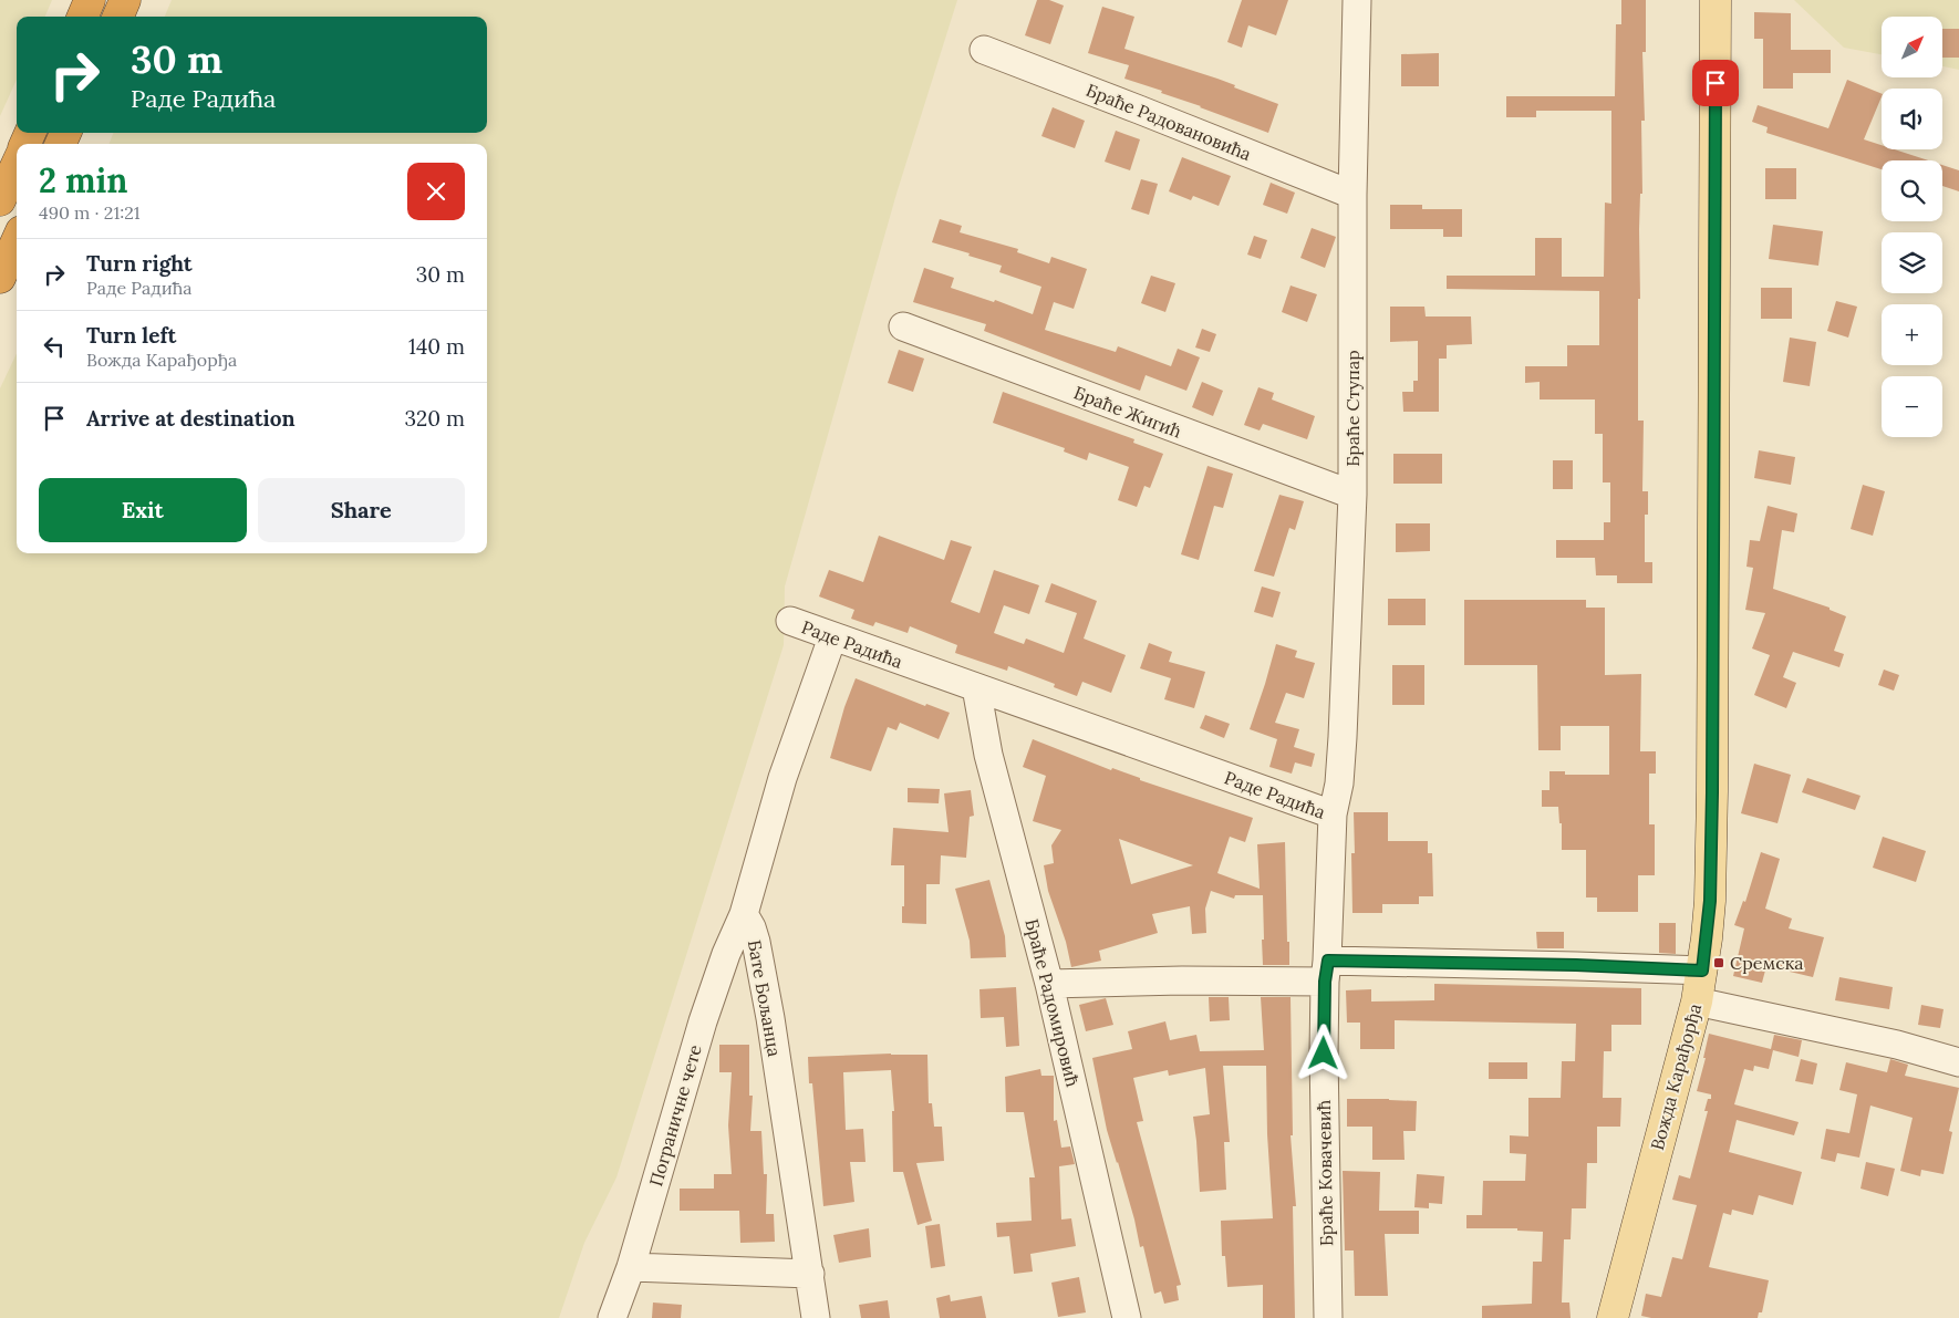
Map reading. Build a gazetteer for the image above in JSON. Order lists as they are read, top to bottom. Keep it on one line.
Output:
{"streets":{"main road":["Вожда Карађорђа"],"street":["Браће Радовановића","Браће Ступар","Браће Жигић","Раде Радића","Бате Бољанца","Браће Радомировић","Пограничне чете","Браће Ковачевић"]},"crossings":[["Браће Радовановића","Браће Ступар"],["Браће Ступар","Браће Жигић"],["Браће Ступар","Раде Радића"],["Раде Радића","Браће Радомировић"],["Раде Радића","Браће Ковачевић"],["Бате Бољанца","Пограничне чете"]],"places":{"transit":["Сремска"]},"north":"top right","page":{"map_buttons":["+","−"],"turn":["30 m","Раде Радића"],"heading":["2 min","490 m · 21:21"],"list":[{"name":"Turn right","note":"Раде Радића","value":"30 m"},{"name":"Turn left","note":"Вожда Карађорђа","value":"140 m"},{"name":"Arrive at destination","value":"320 m"}],"buttons":["Exit","Share"]}}
